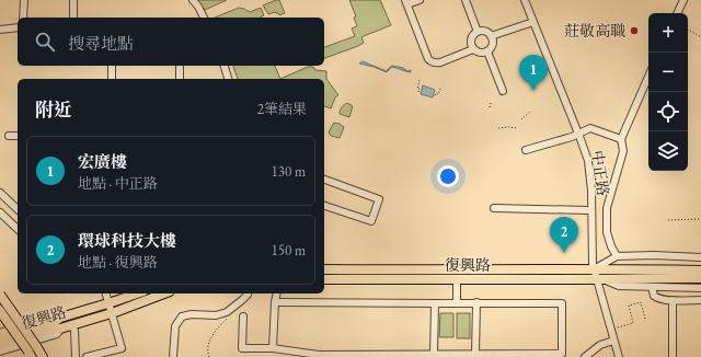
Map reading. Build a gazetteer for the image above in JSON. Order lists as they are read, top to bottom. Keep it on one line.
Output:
{"streets":{"main road":["復興路"],"street":["中正路"]},"crossings":[["中正路","復興路"]],"places":["莊敬高職"],"page":{"map_buttons":["+","−"],"search":"搜尋地點","pins":["1","2"],"heading":["附近","2筆結果"],"list":[{"mark":"1","name":"宏廣樓","note":"地點 · 中正路","value":"130 m"},{"mark":"2","name":"環球科技大樓","note":"地點 · 復興路","value":"150 m"}]}}
